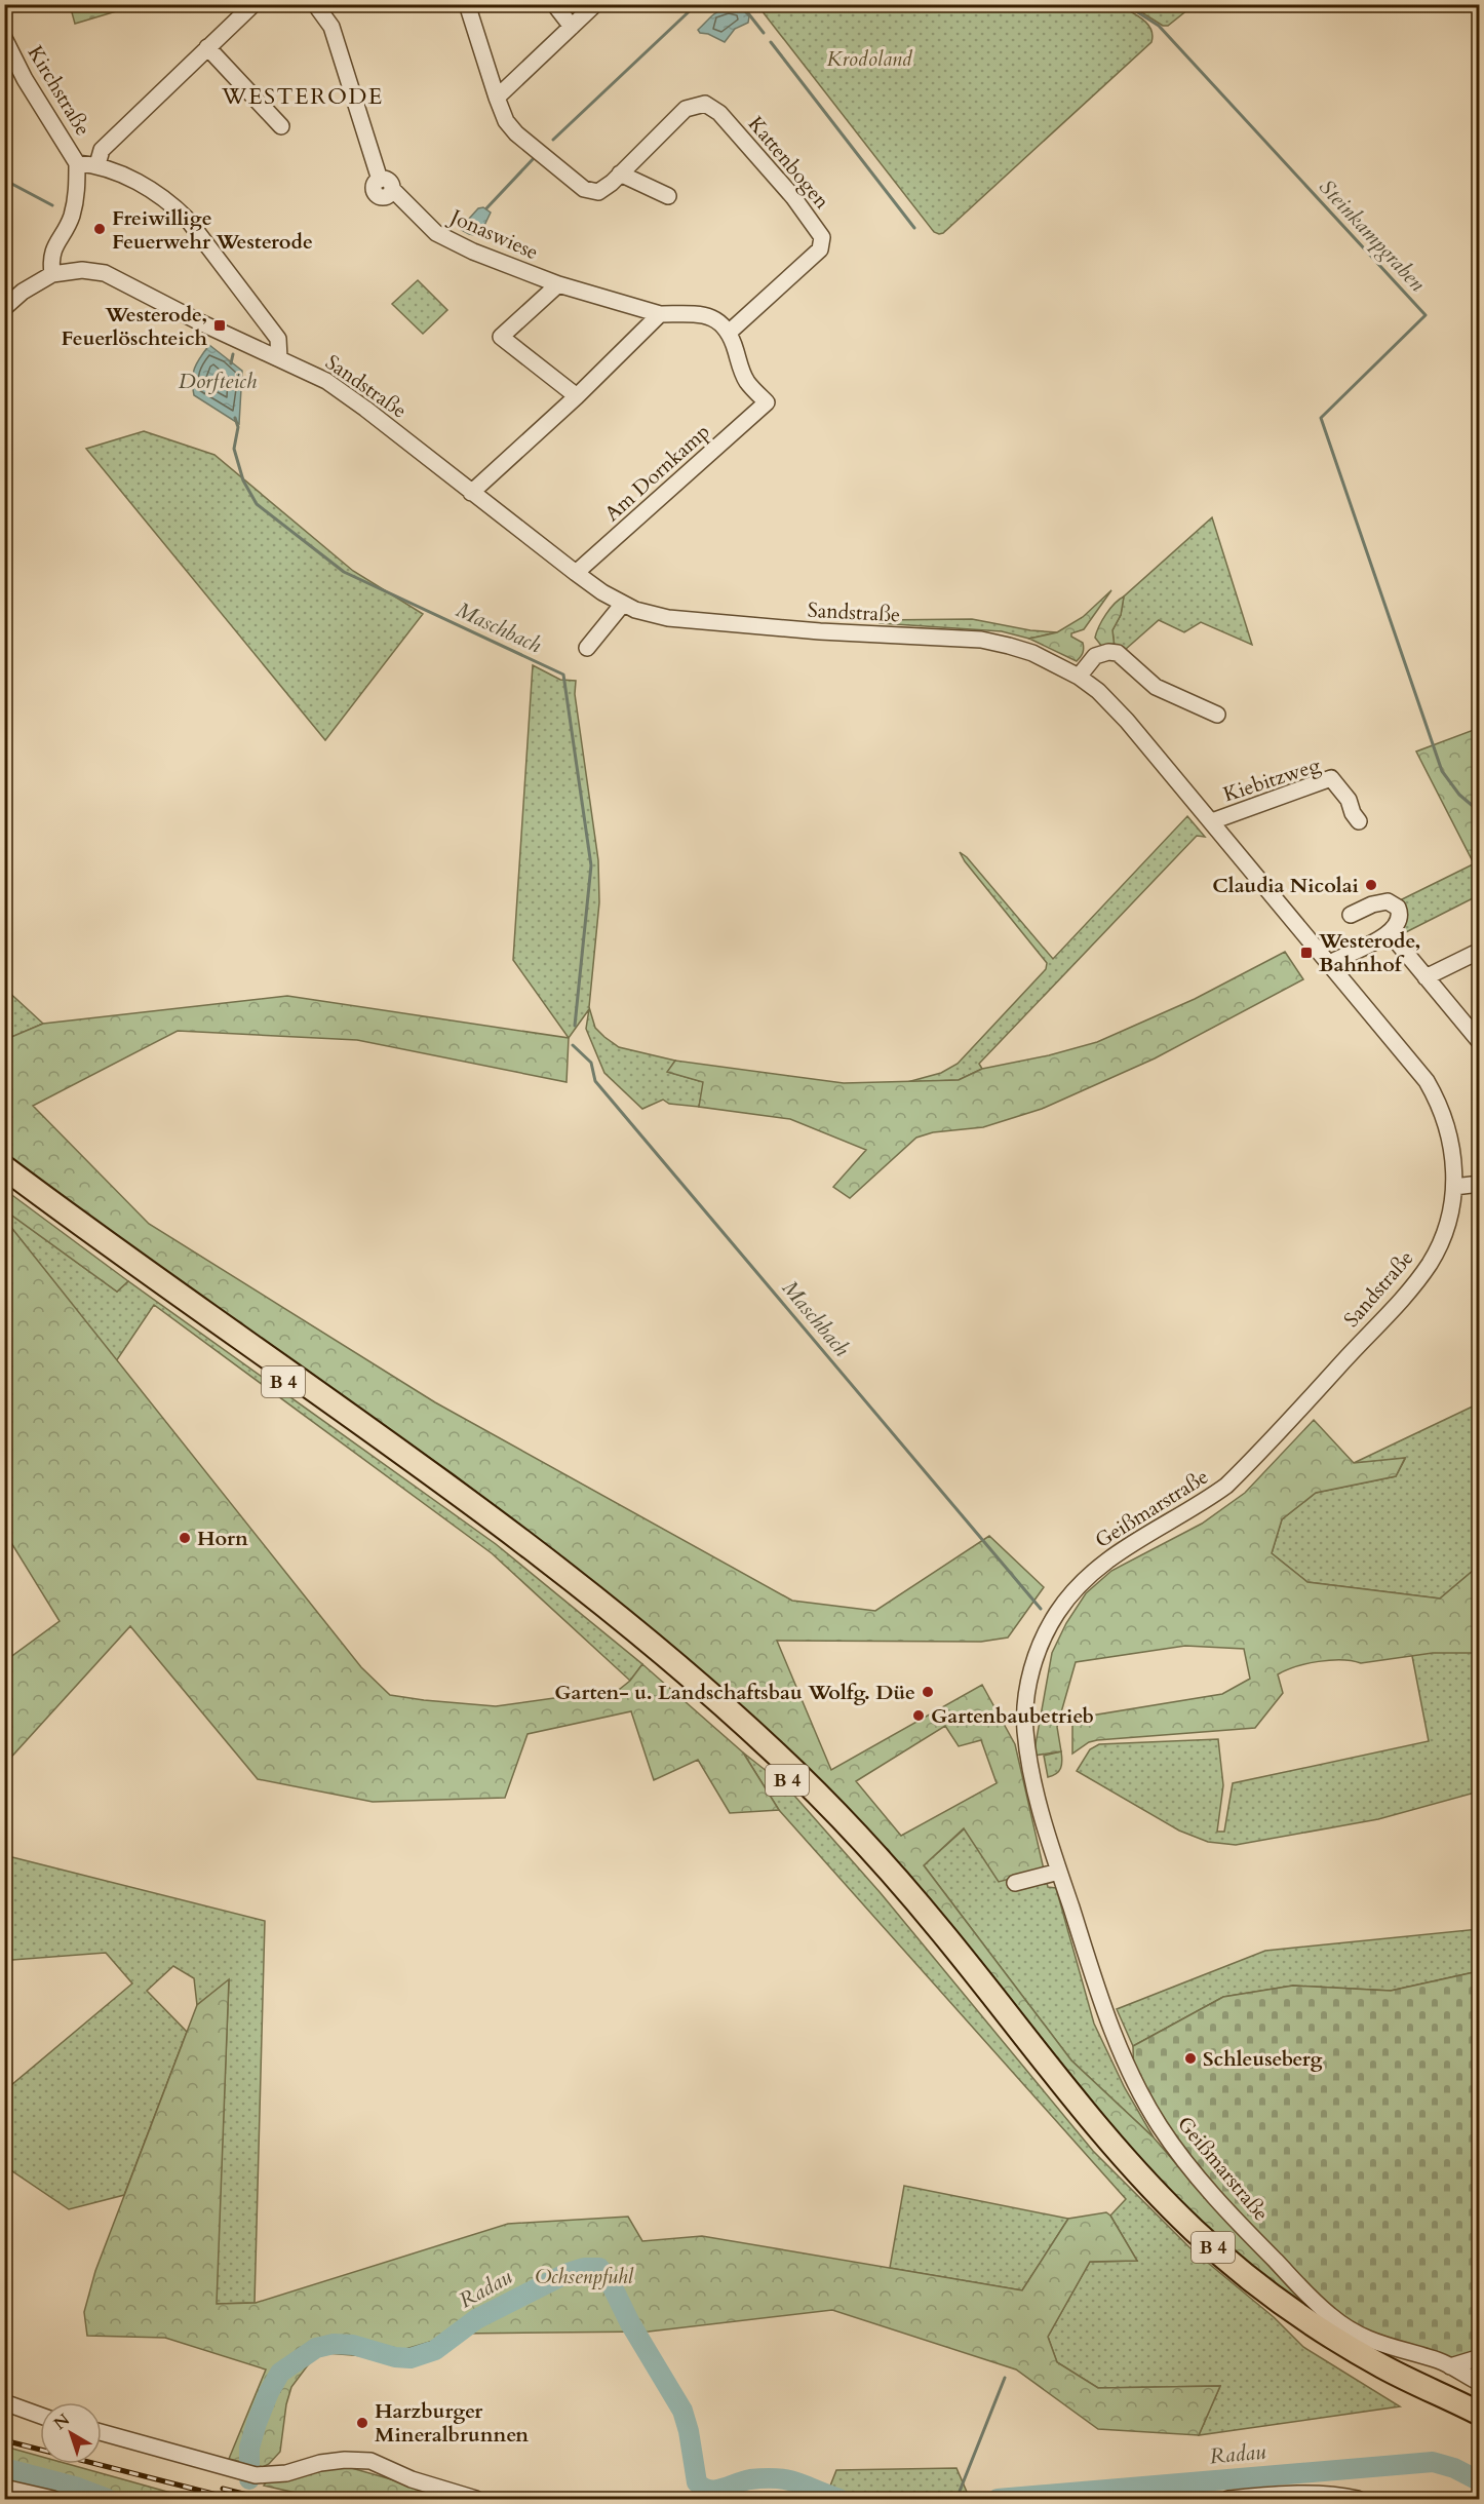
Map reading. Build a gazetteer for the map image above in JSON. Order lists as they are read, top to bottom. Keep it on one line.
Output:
{"streets":{"highway":["B 4"],"street":["Kirchstraße","Kattenbogen","Jonaswiese","Sandstraße","Am Dornkamp","Kiebitzweg","Geißmarstraße"]},"crossings":[["Kirchstraße","Sandstraße"],["Kattenbogen","Jonaswiese"],["Kattenbogen","Am Dornkamp"],["Jonaswiese","Am Dornkamp"],["Sandstraße","Am Dornkamp"],["Sandstraße","Kiebitzweg"],["Sandstraße","Geißmarstraße"]],"districts":["WESTERODE"],"water":["Steinkampgraben","Dorfteich","Maschbach","Radau"],"parks":["Krodoland","Ochsenpfuhl"],"places":{"other":["Freiwillige Feuerwehr Westerode","Claudia Nicolai","Horn","Garten- u. Landschaftsbau Wolfg. Düe","Gartenbaubetrieb","Schleuseberg","Harzburger Mineralbrunnen"],"transit":["Westerode, Feuerlöschteich","Westerode, Bahnhof"]},"north":"top left"}
